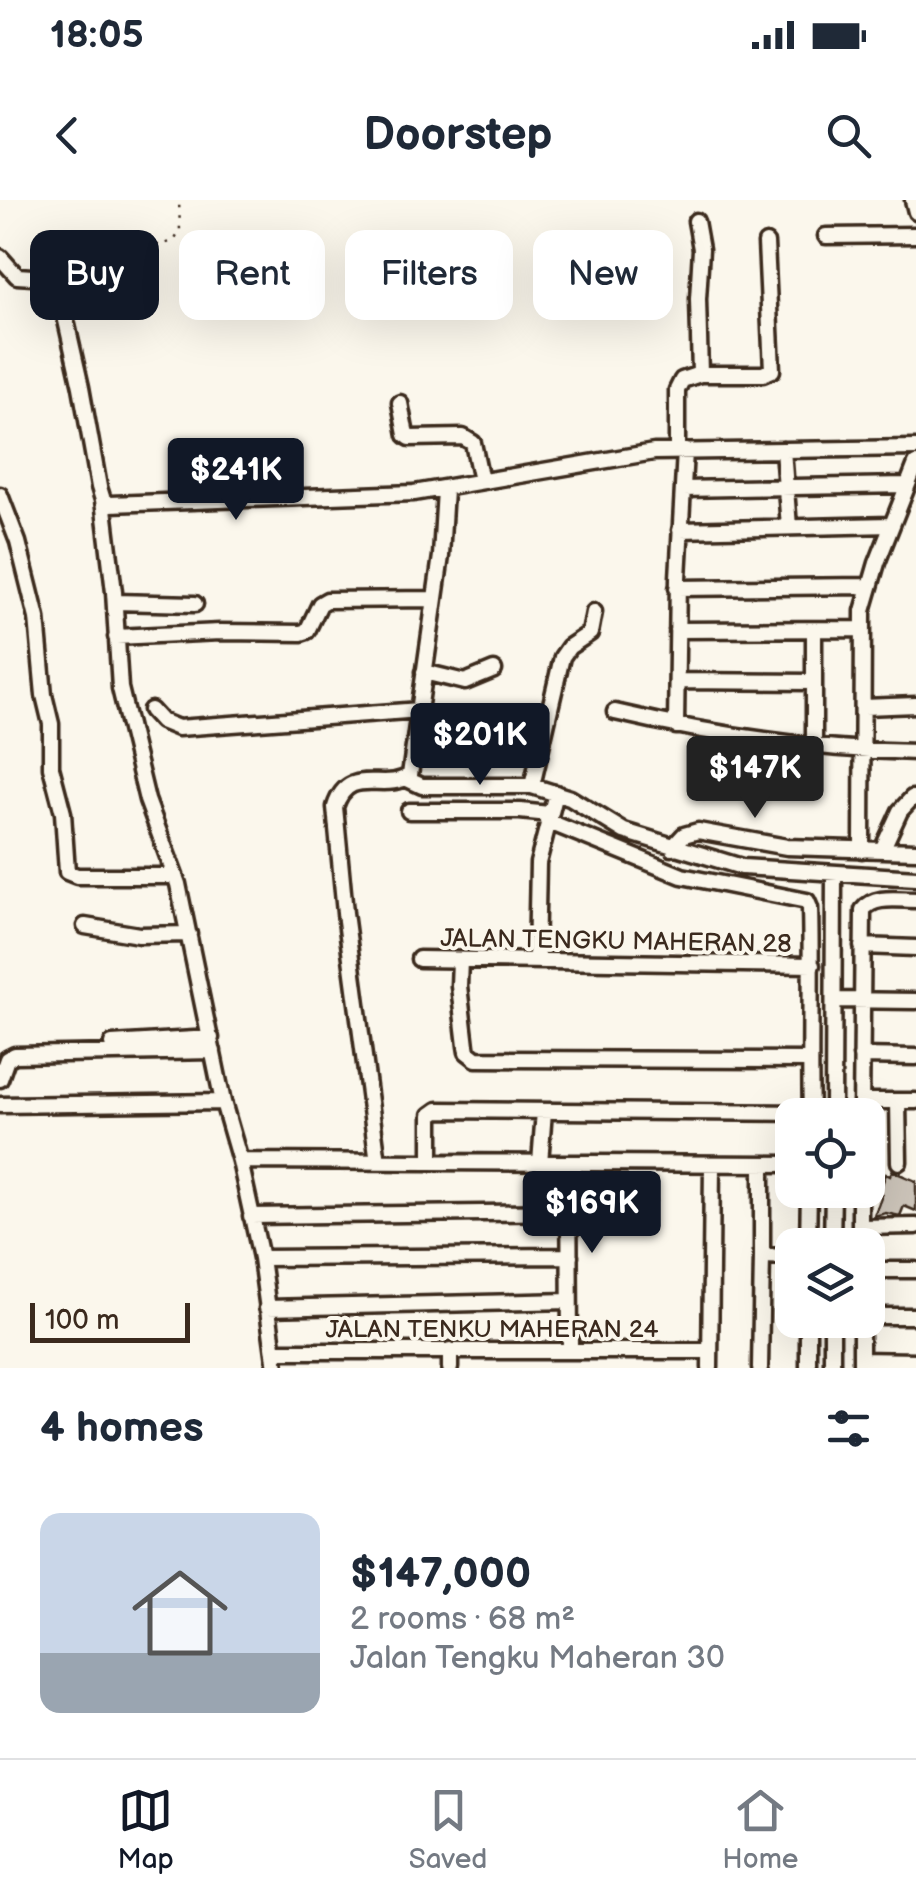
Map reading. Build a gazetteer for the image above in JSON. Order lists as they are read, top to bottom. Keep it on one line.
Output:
{"streets":{"street":["JALAN TENGKU MAHERAN 28","JALAN TENKU MAHERAN 24"]},"scale_bar":"100 m","page":{"status":"18:05","header":"Doorstep","chip":["Buy","Rent","Filters","New"],"price":["$241K","$201K","$147K","$169K"],"scale":"100 m","heading":"4 homes","list":[{"name":"$147,000","note":"2 rooms · 68 m² · Jalan Tengku Maheran 30"}],"tabs":["Map","Saved","Home"]}}
